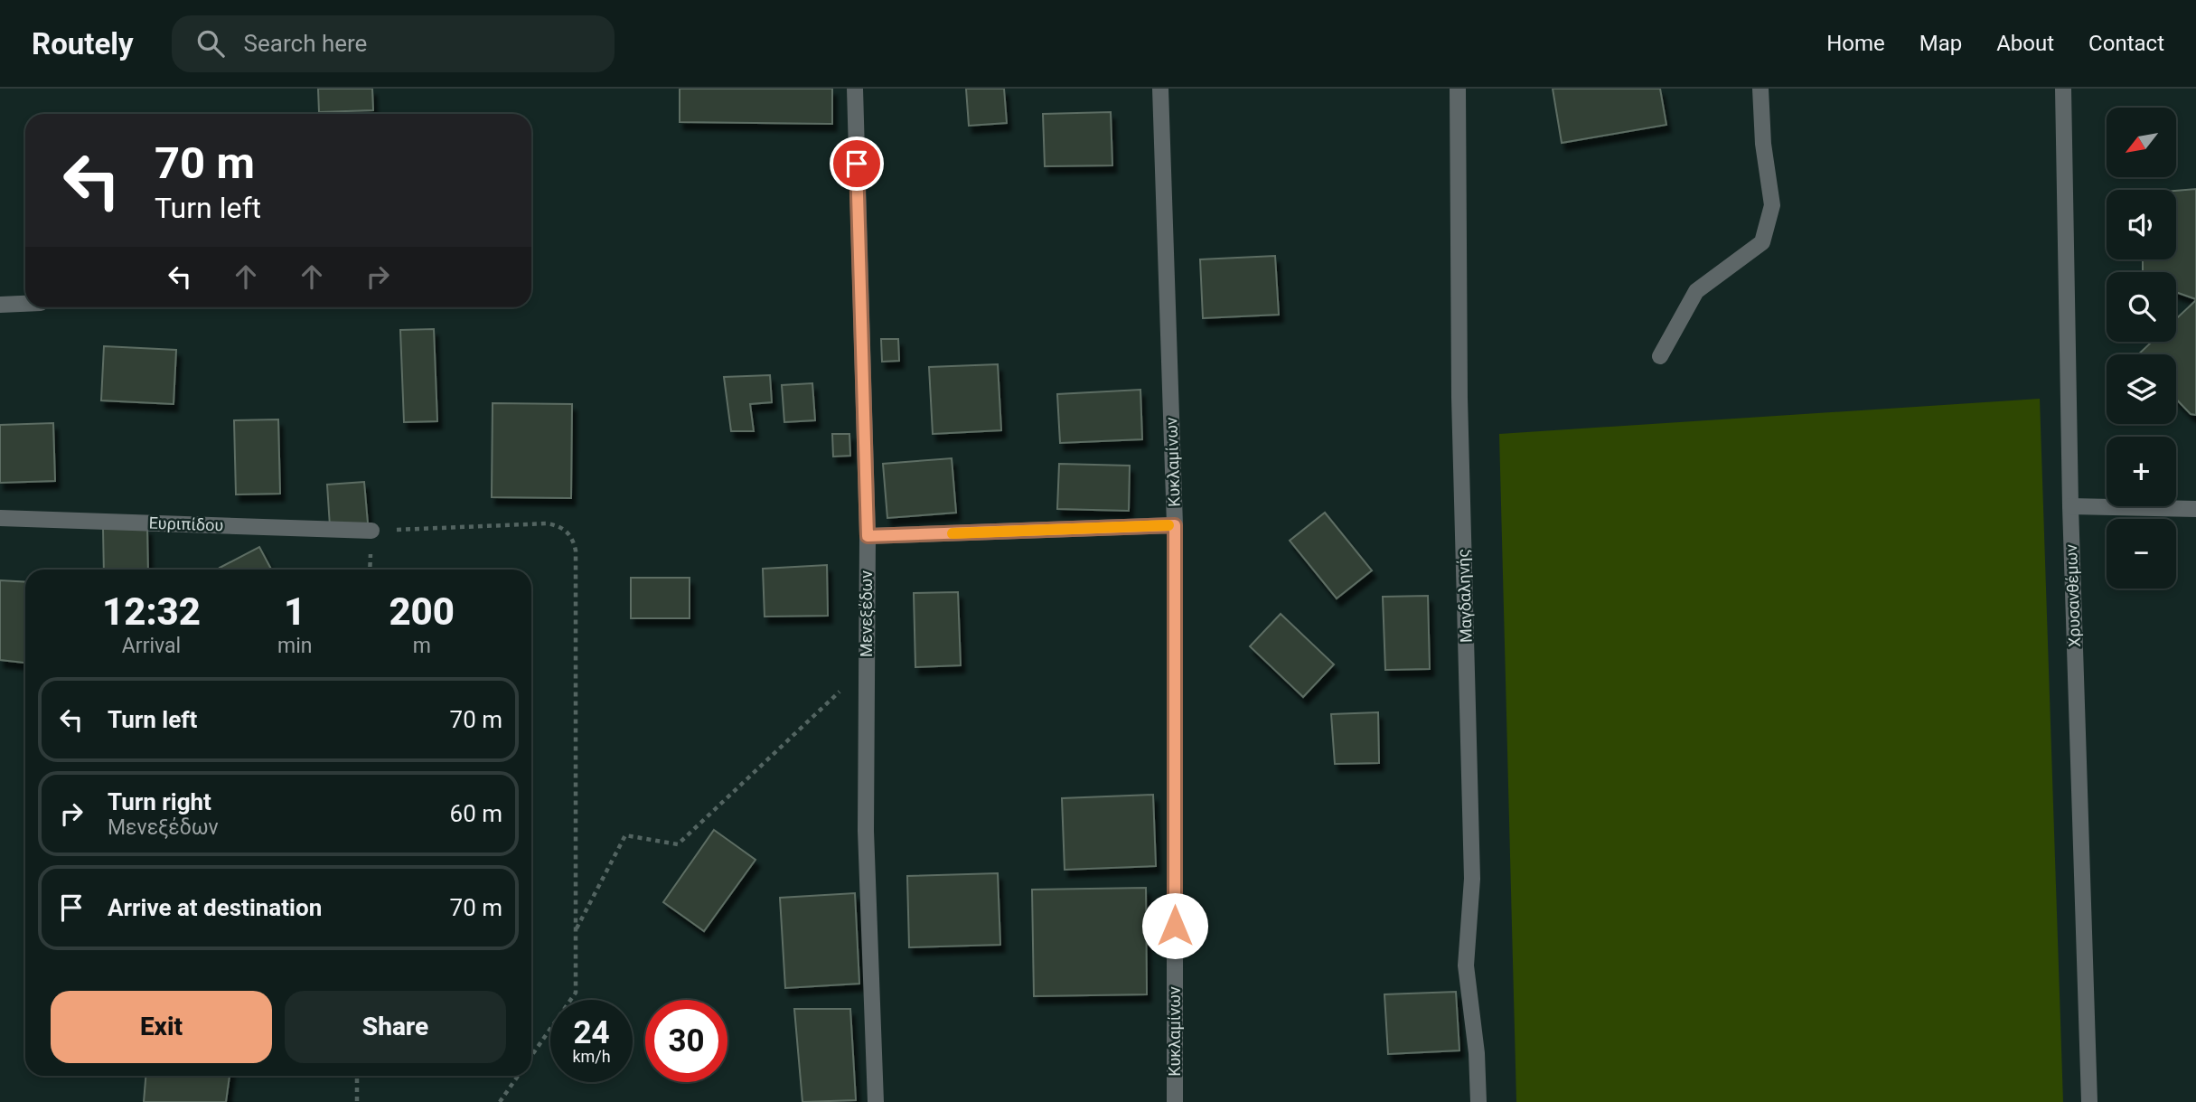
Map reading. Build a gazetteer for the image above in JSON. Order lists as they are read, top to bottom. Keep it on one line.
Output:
{"streets":{"street":["Κυκλαμίνων","Ευριπίδου","Μαγδαληνής","Χρυσανθέμων","Μενεξέδων"]},"north":"bottom left","page":{"header":"Routely","search":"Search here","nav":["Home","Map","About","Contact"],"map_buttons":["+","−"],"turn":["70 m","Turn left"],"eta":["12:32","Arrival","1","min","200","m"],"list":[{"name":"Turn left","value":"70 m"},{"name":"Turn right","note":"Μενεξέδων","value":"60 m"},{"name":"Arrive at destination","value":"70 m"}],"buttons":["Exit","Share"],"speed":"24 km/h","limit":"30"}}
